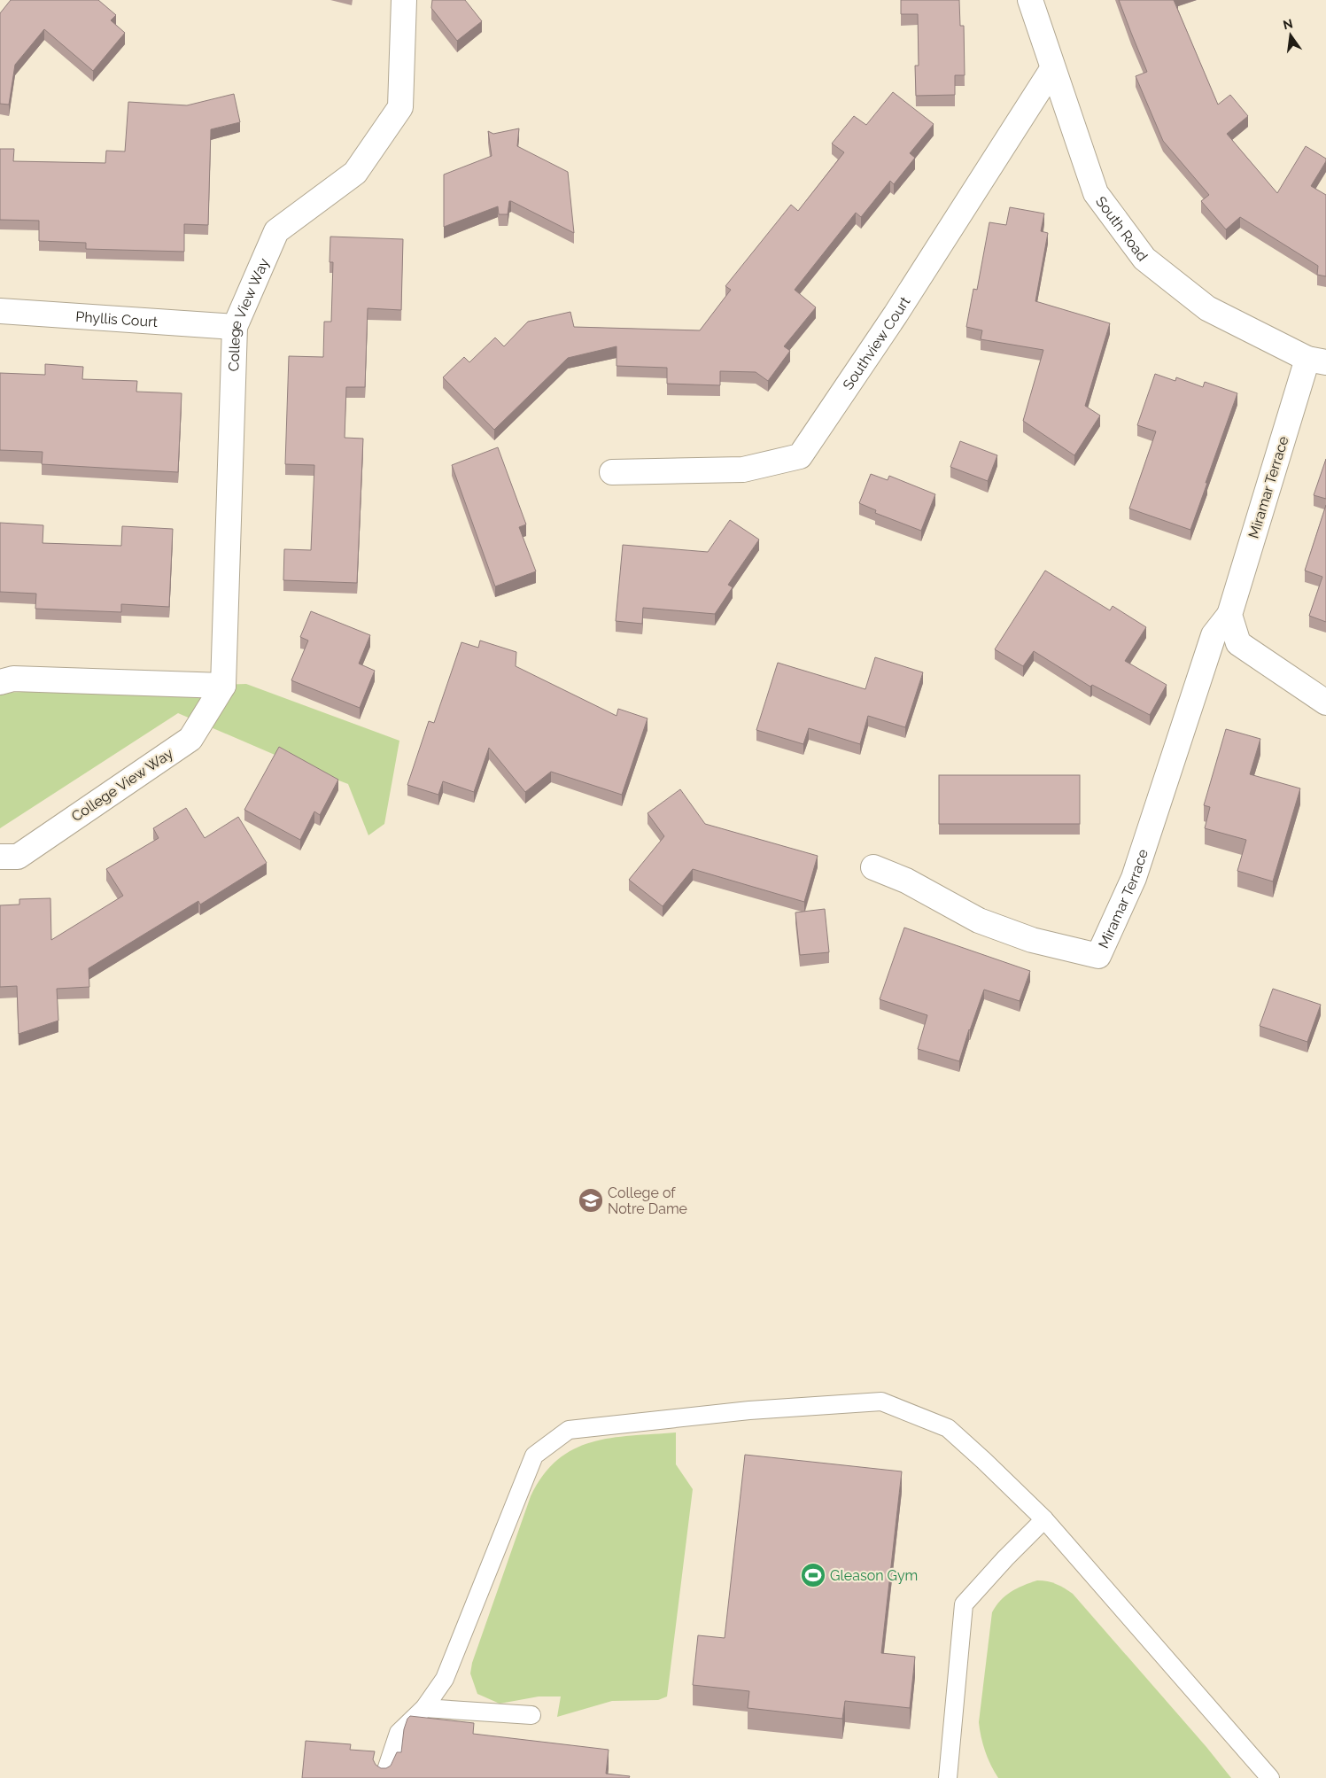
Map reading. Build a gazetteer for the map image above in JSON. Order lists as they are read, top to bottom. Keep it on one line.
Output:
{"streets":{"street":["South Road","College View Way","Phyllis Court","Southview Court","Miramar Terrace"]},"crossings":[["South Road","Southview Court"],["South Road","Miramar Terrace"],["College View Way","Phyllis Court"]],"places":{"school or university":["College of Notre Dame"],"sports":["Gleason Gym"]},"north":"top"}
